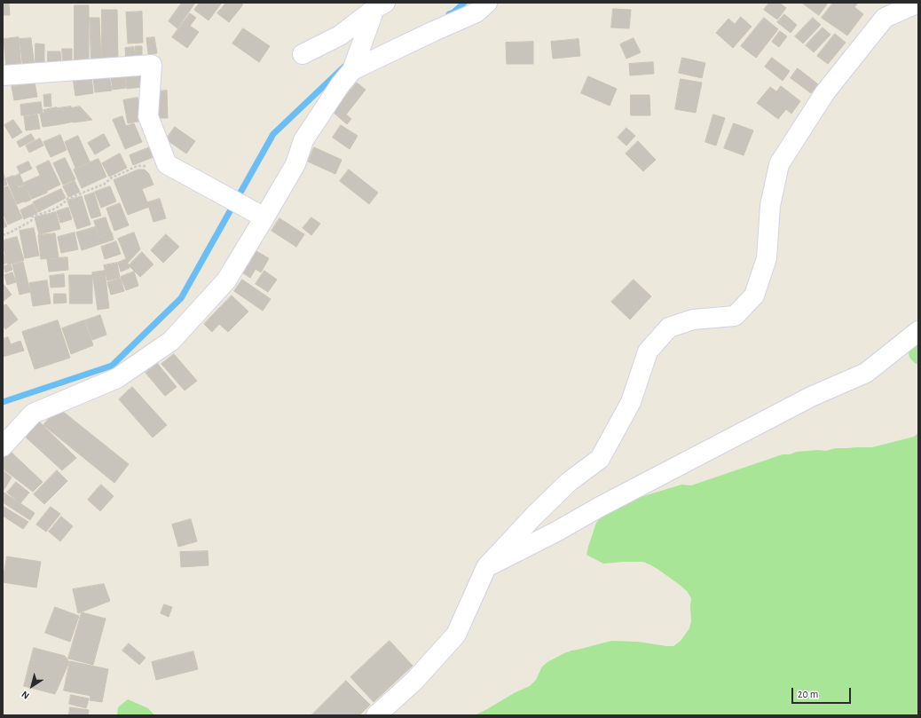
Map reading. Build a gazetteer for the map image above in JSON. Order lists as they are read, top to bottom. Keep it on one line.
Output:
{"scale_bar":"20 m","north":"bottom left"}
